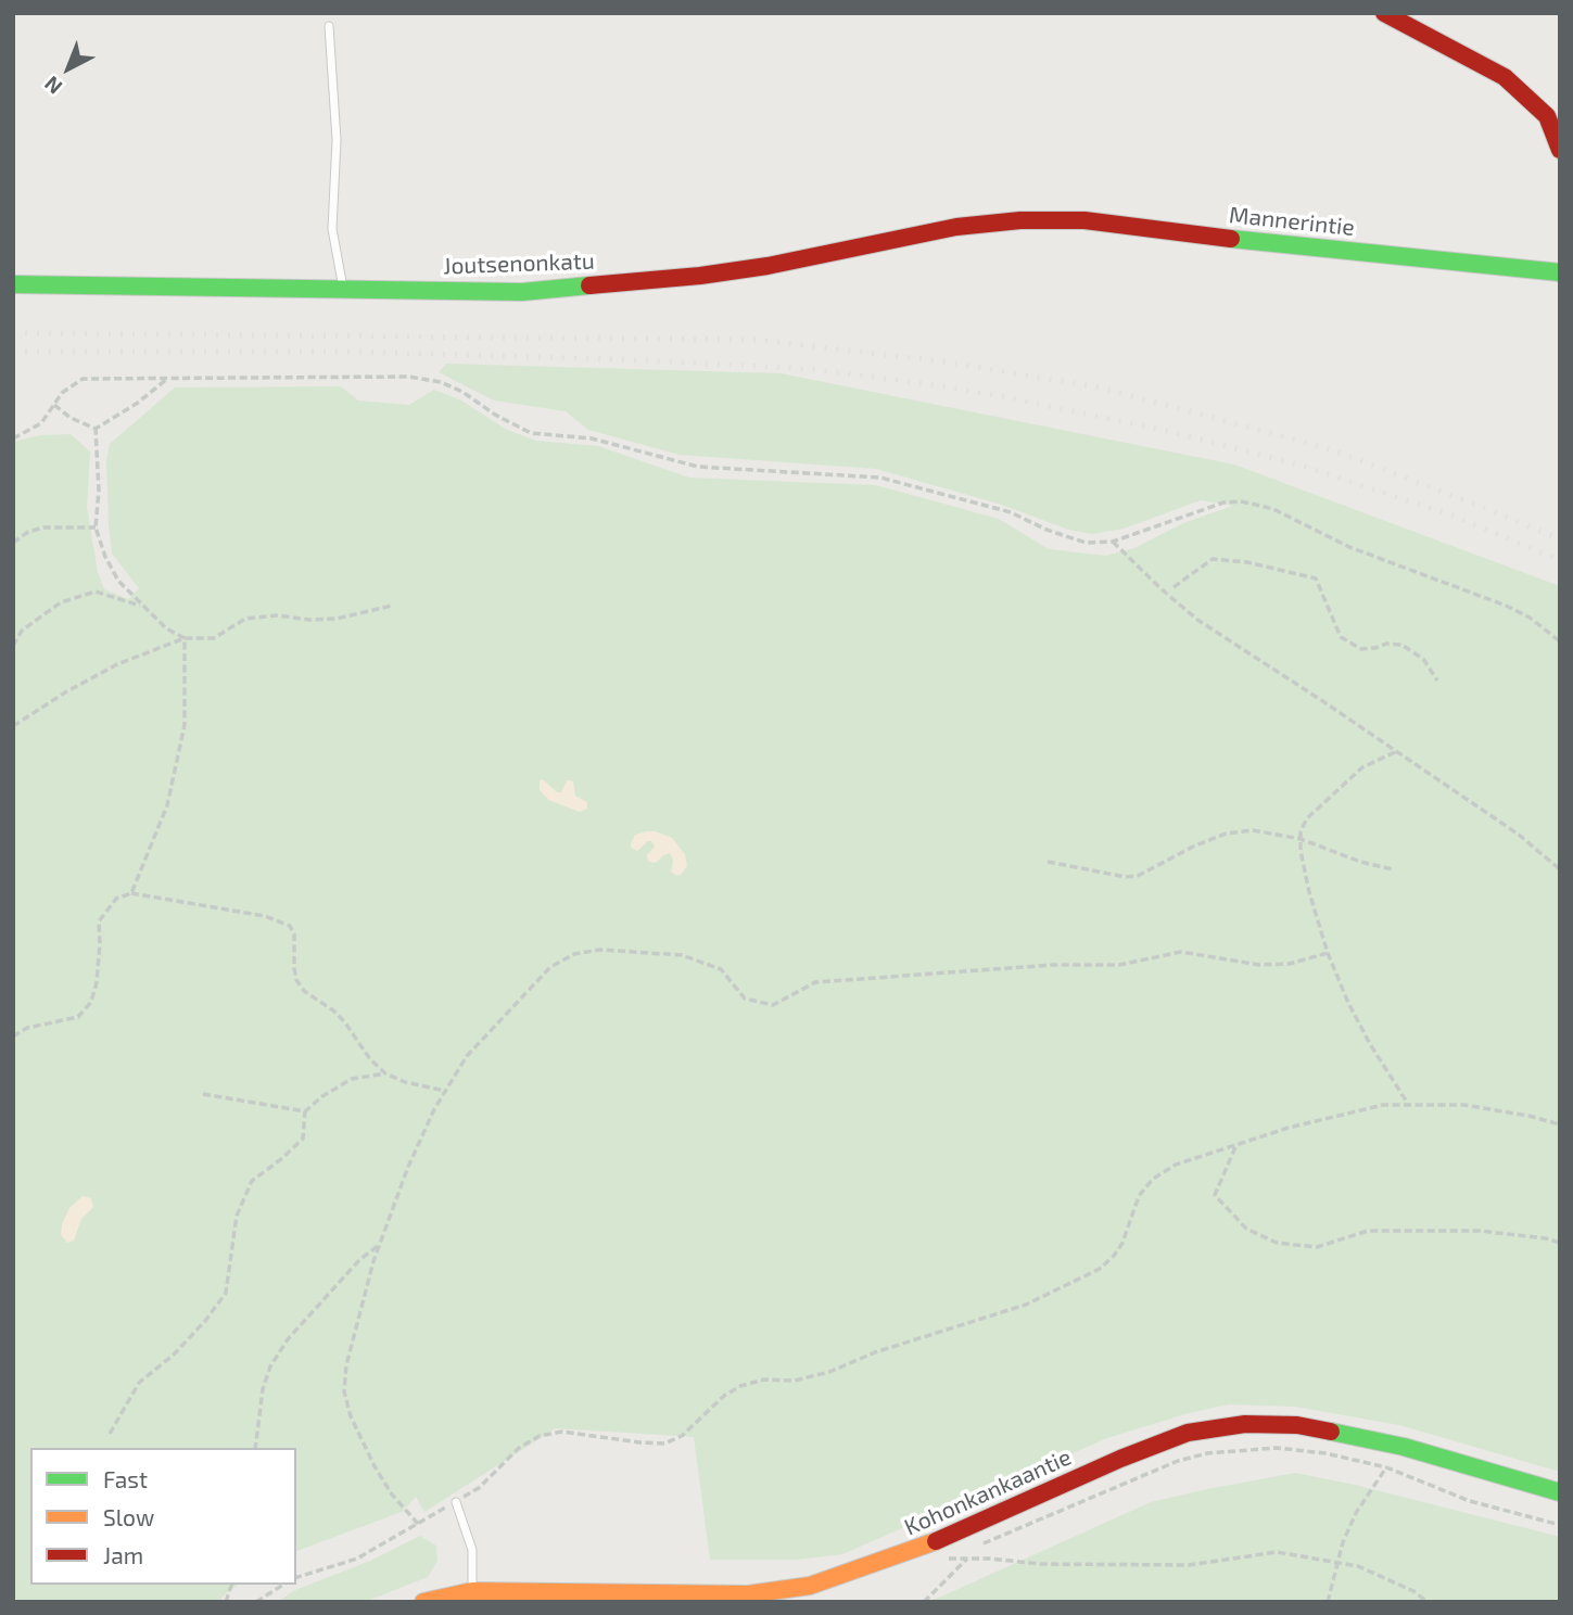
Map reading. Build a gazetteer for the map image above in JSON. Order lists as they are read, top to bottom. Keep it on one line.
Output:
{"streets":{"street":["Mannerintie","Joutsenonkatu","Kohonkankaantie"]},"crossings":[["Mannerintie","Joutsenonkatu"]],"legend":["Fast","Slow","Jam"],"north":"bottom left"}
